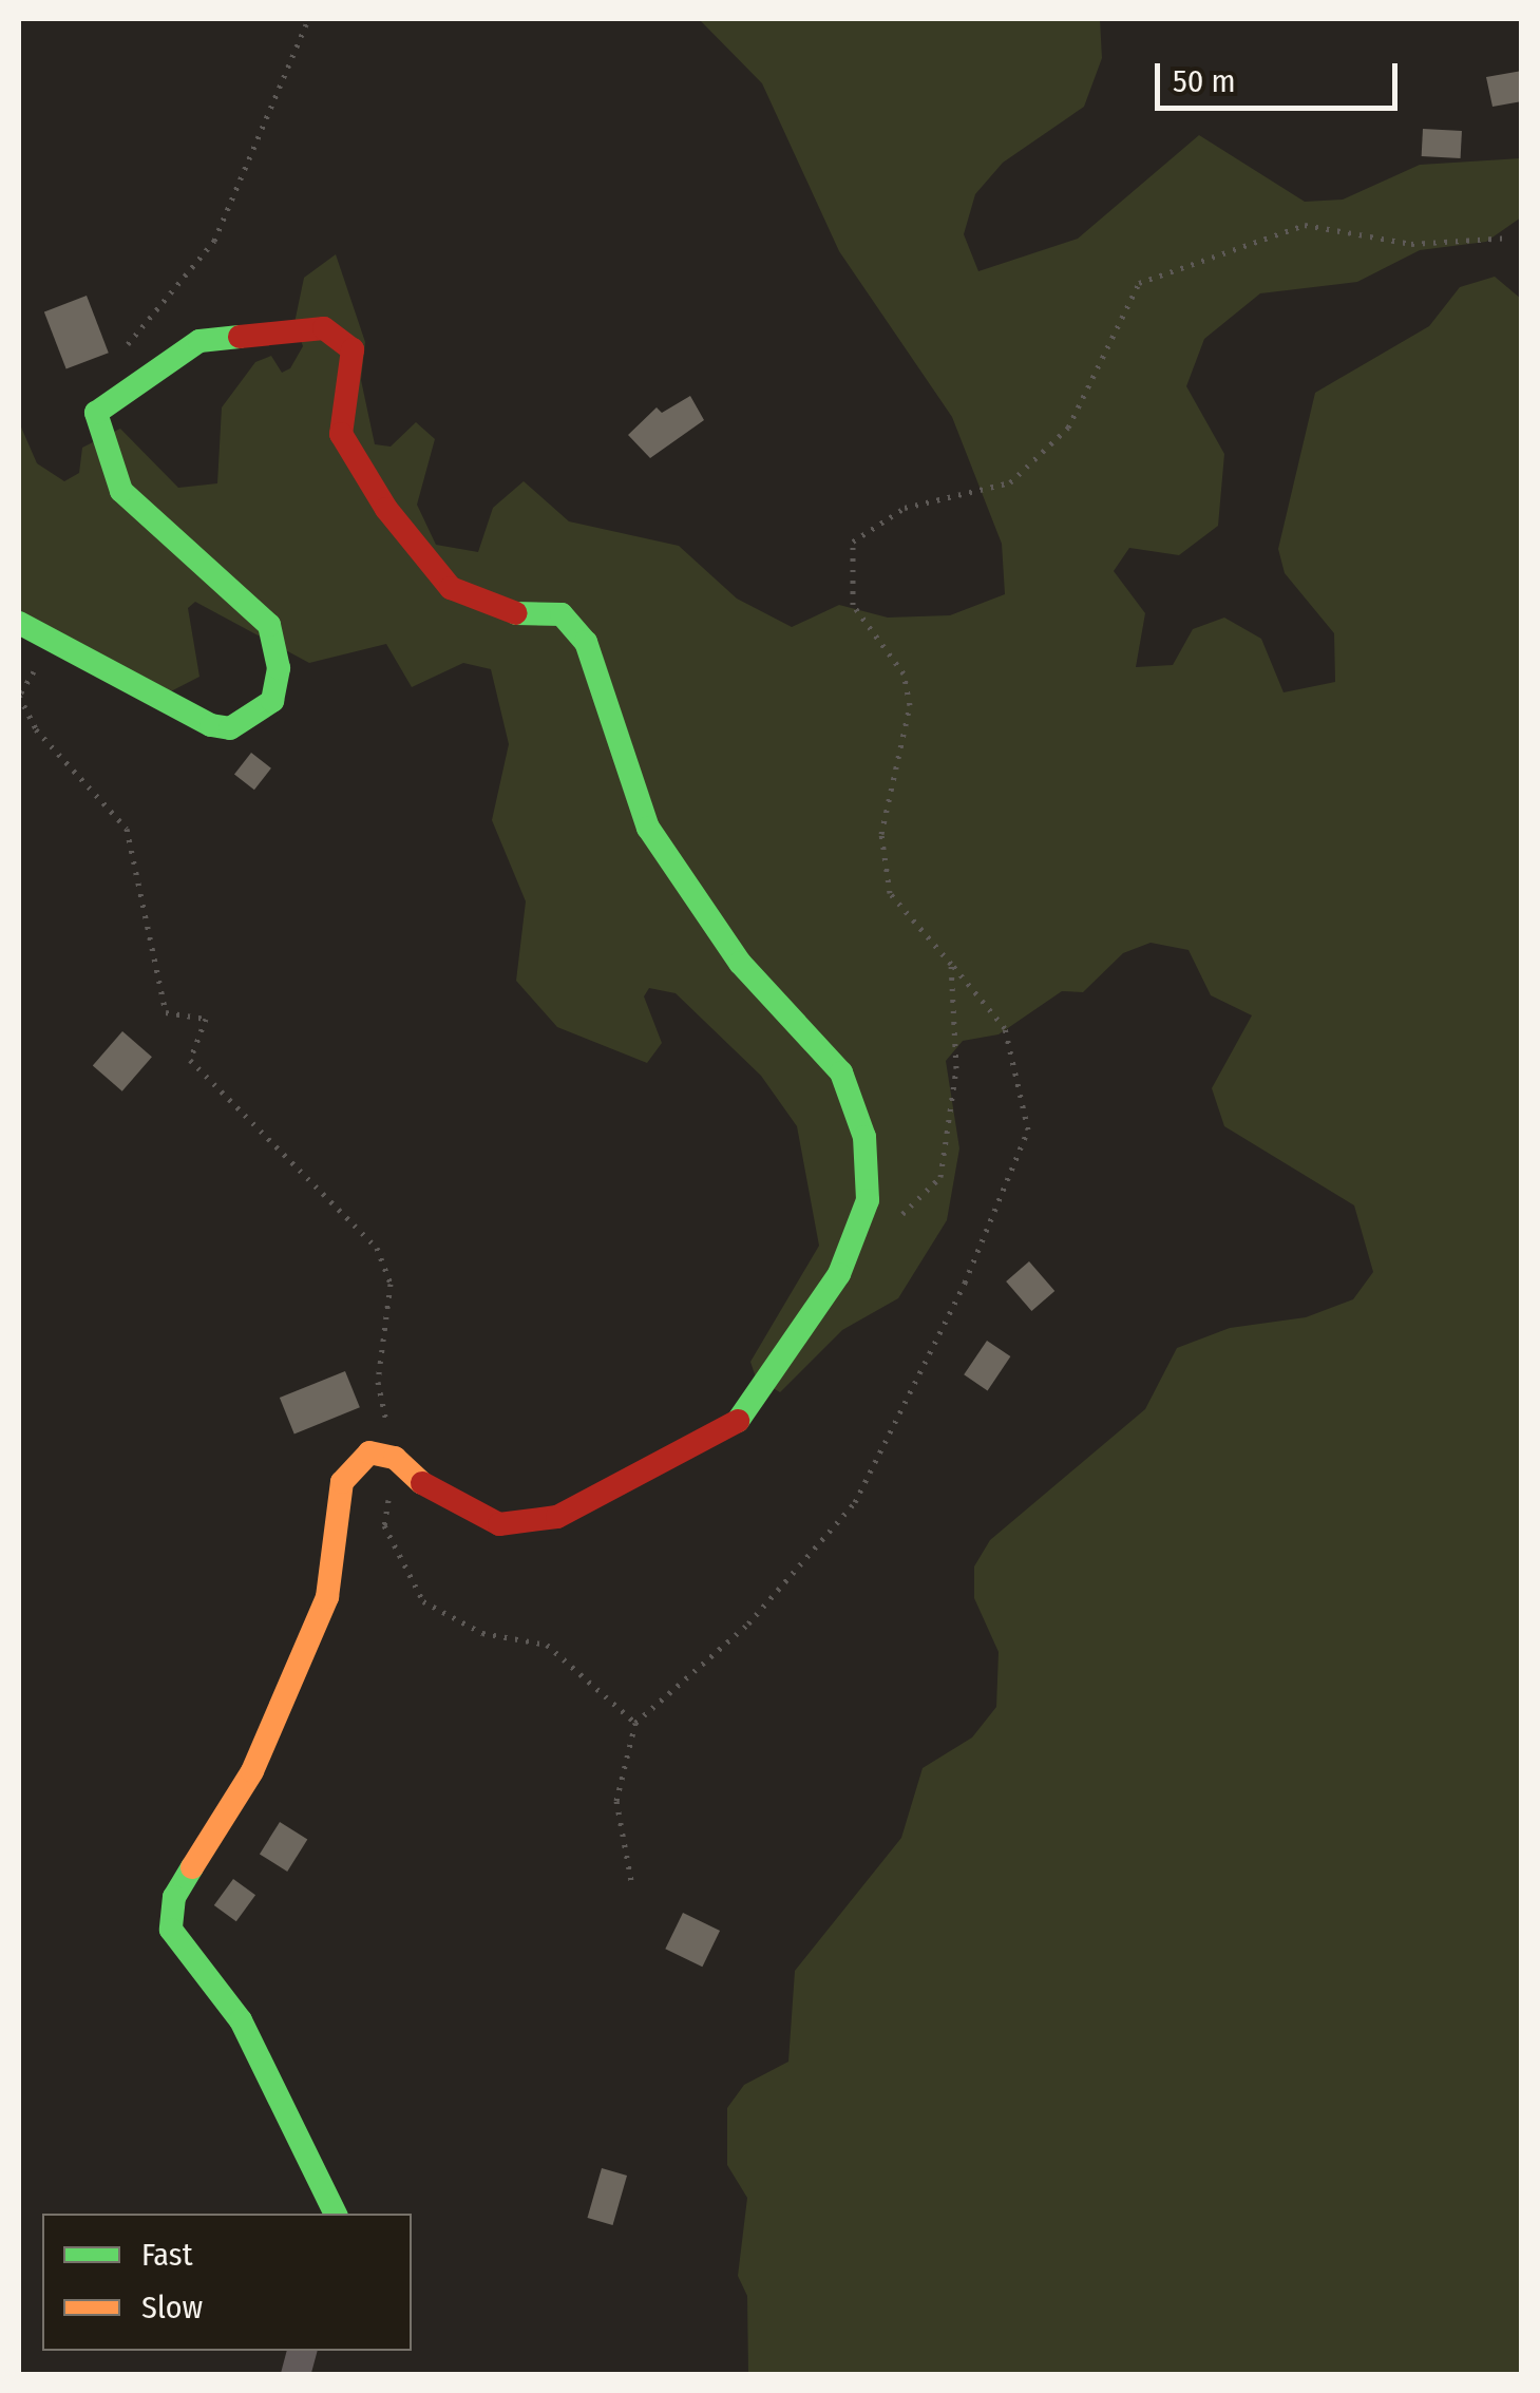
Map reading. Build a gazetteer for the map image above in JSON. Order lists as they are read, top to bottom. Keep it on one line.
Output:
{"legend":["Fast","Slow"],"scale_bar":"50 m"}
